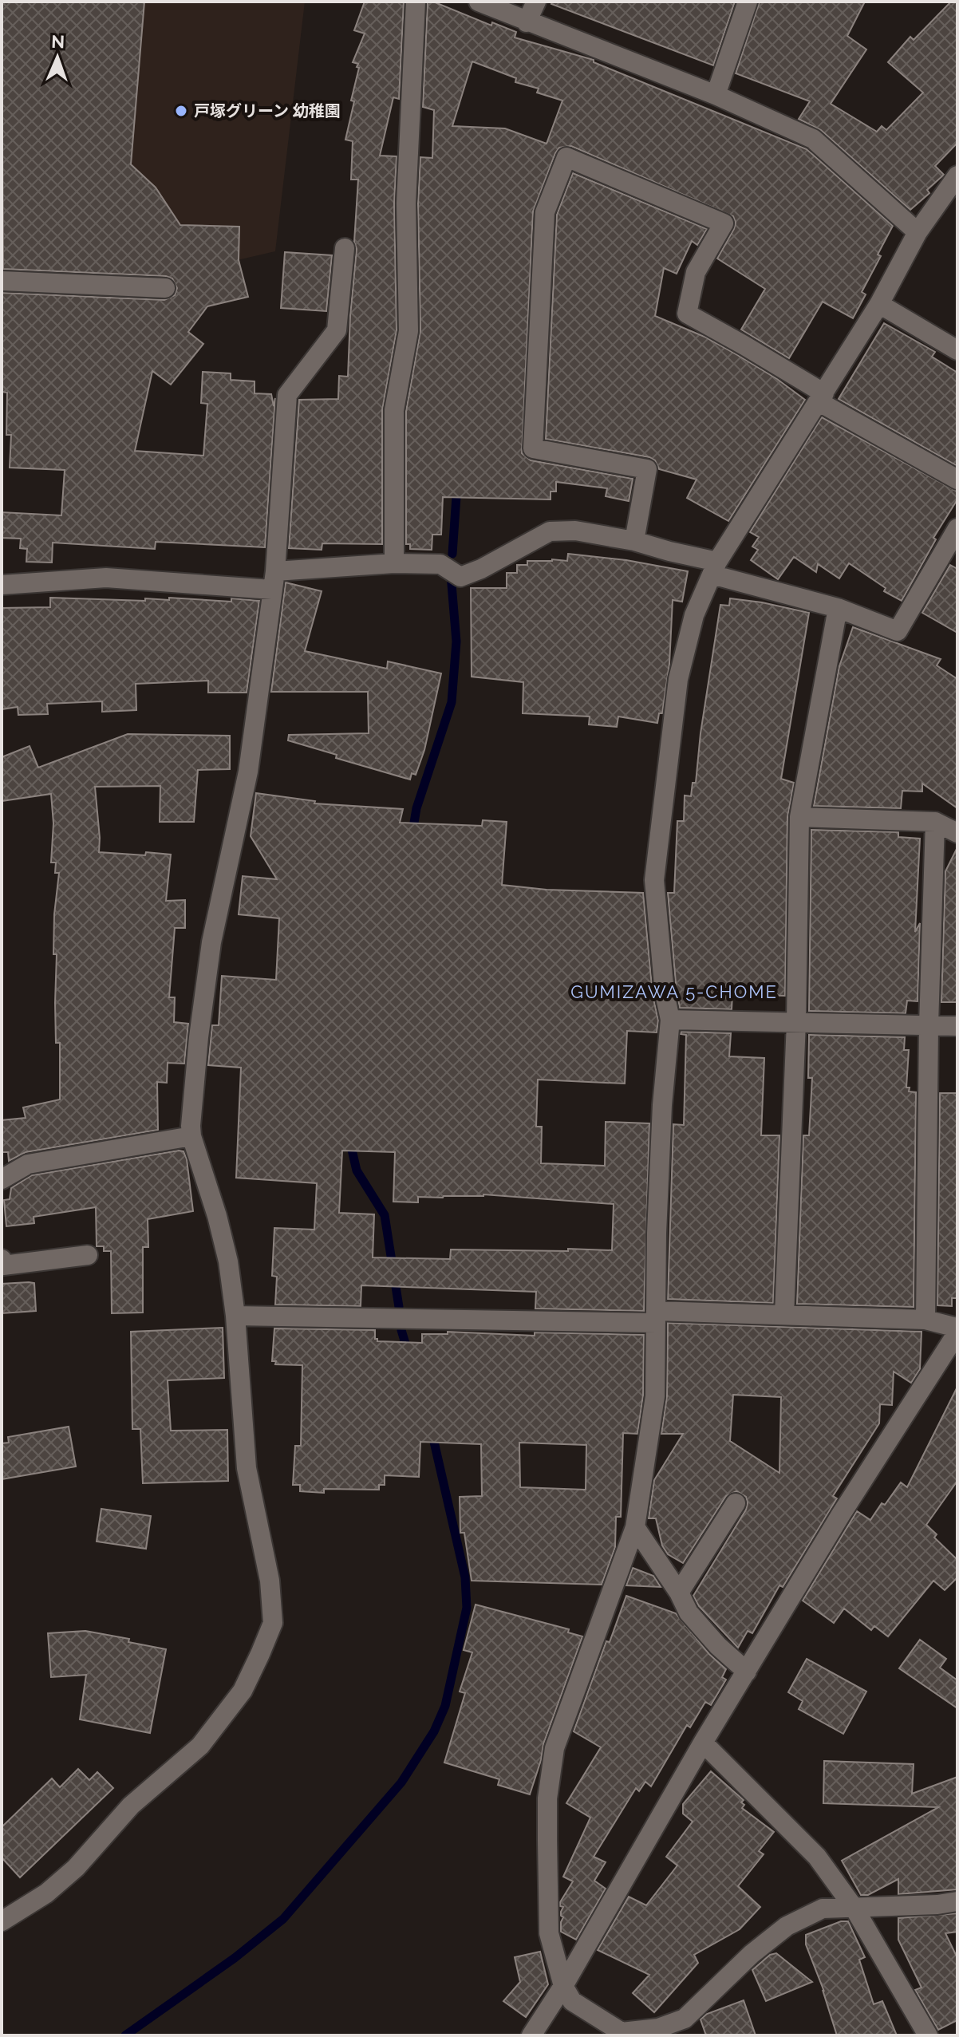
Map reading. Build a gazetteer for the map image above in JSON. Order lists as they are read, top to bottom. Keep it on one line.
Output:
{"districts":["GUMIZAWA 5-CHOME"],"places":["戸塚グリーン 幼稚園"],"north":"top"}
